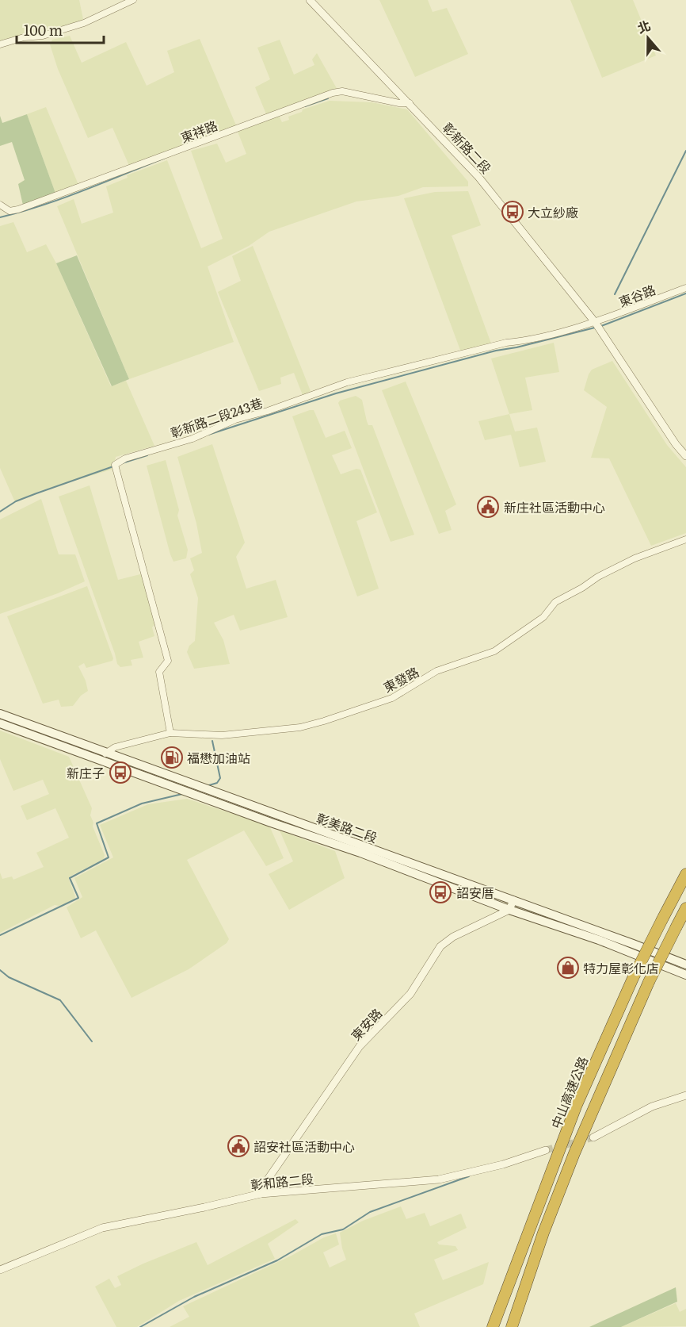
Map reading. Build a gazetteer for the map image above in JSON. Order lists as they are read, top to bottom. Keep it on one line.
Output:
{"streets":{"highway":["中山高速公路"],"main road":["彰美路二段"],"street":["東祥路","彰新路二段","東谷路","彰新路二段243巷","東發路","東安路","彰和路二段"]},"crossings":[["東祥路","彰新路二段"],["彰新路二段","東谷路"],["彰新路二段","彰新路二段243巷"],["東谷路","彰新路二段243巷"],["彰新路二段243巷","東發路"],["東發路","彰美路二段"],["彰美路二段","東安路"],["東安路","彰和路二段"]],"places":{"bus stop":["大立紗廠","新庄子","詔安厝"],"public building":["新庄社區活動中心","詔安社區活動中心"],"fuel station":["福懋加油站"],"shop":["特力屋彰化店"]},"scale_bar":"100 m","north":"top"}
